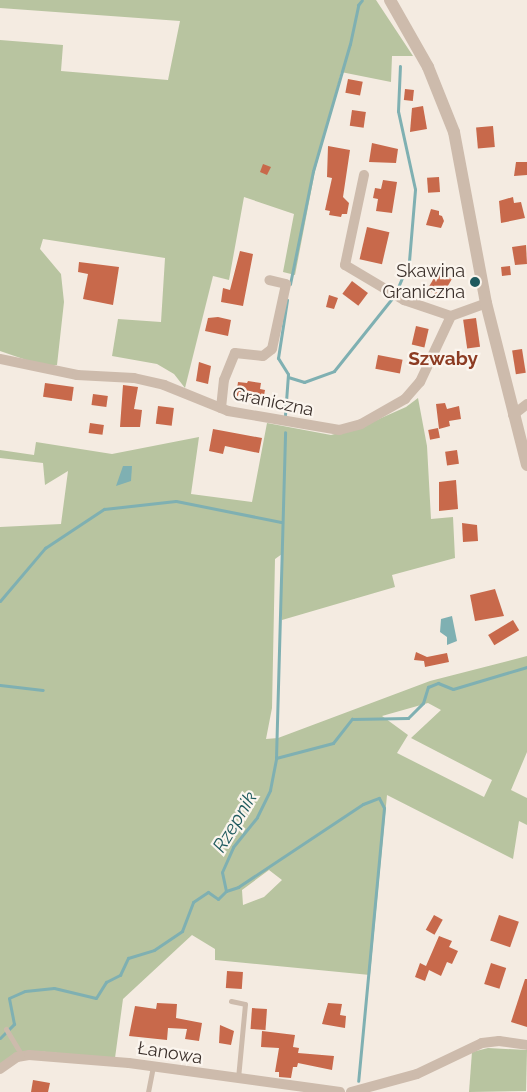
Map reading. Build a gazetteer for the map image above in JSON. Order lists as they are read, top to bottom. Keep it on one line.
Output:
{"streets":{"street":["Graniczna","Łanowa"]},"districts":["Szwaby"],"water":["Rzepnik"],"places":["Skawina Graniczna"]}
